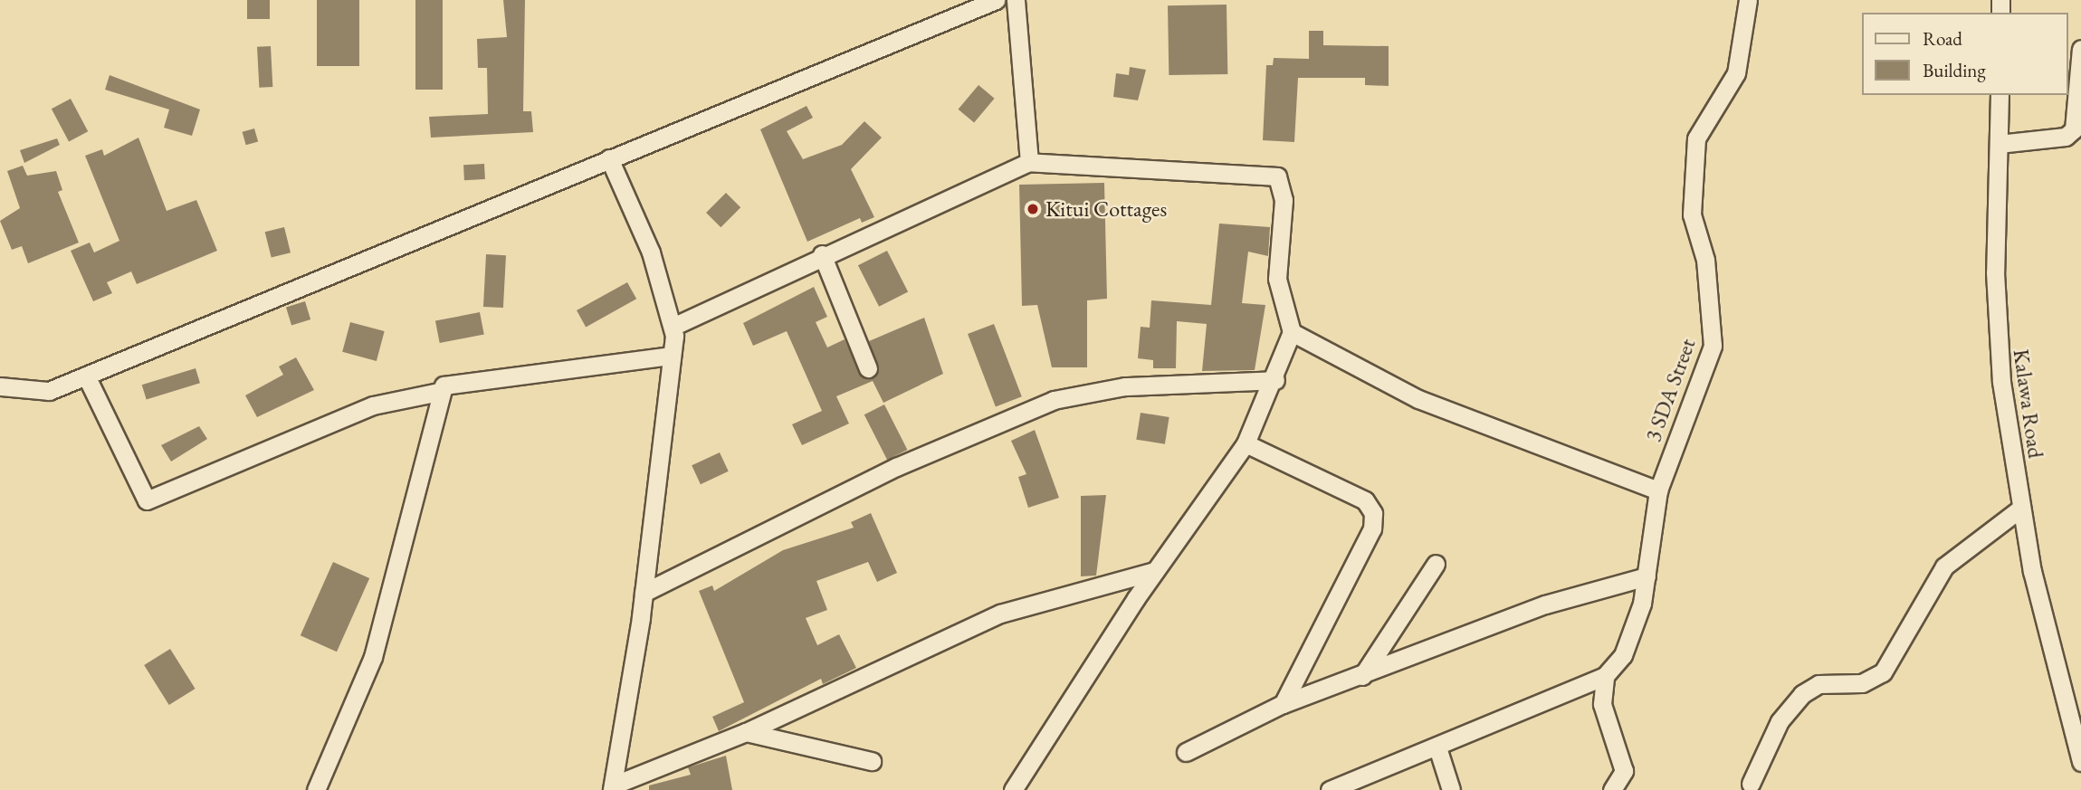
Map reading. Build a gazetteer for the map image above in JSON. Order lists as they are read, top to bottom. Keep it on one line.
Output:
{"streets":{"street":["3 SDA Street","Kalawa Road"]},"places":["Kitui Cottages"],"legend":["Road","Building"]}
